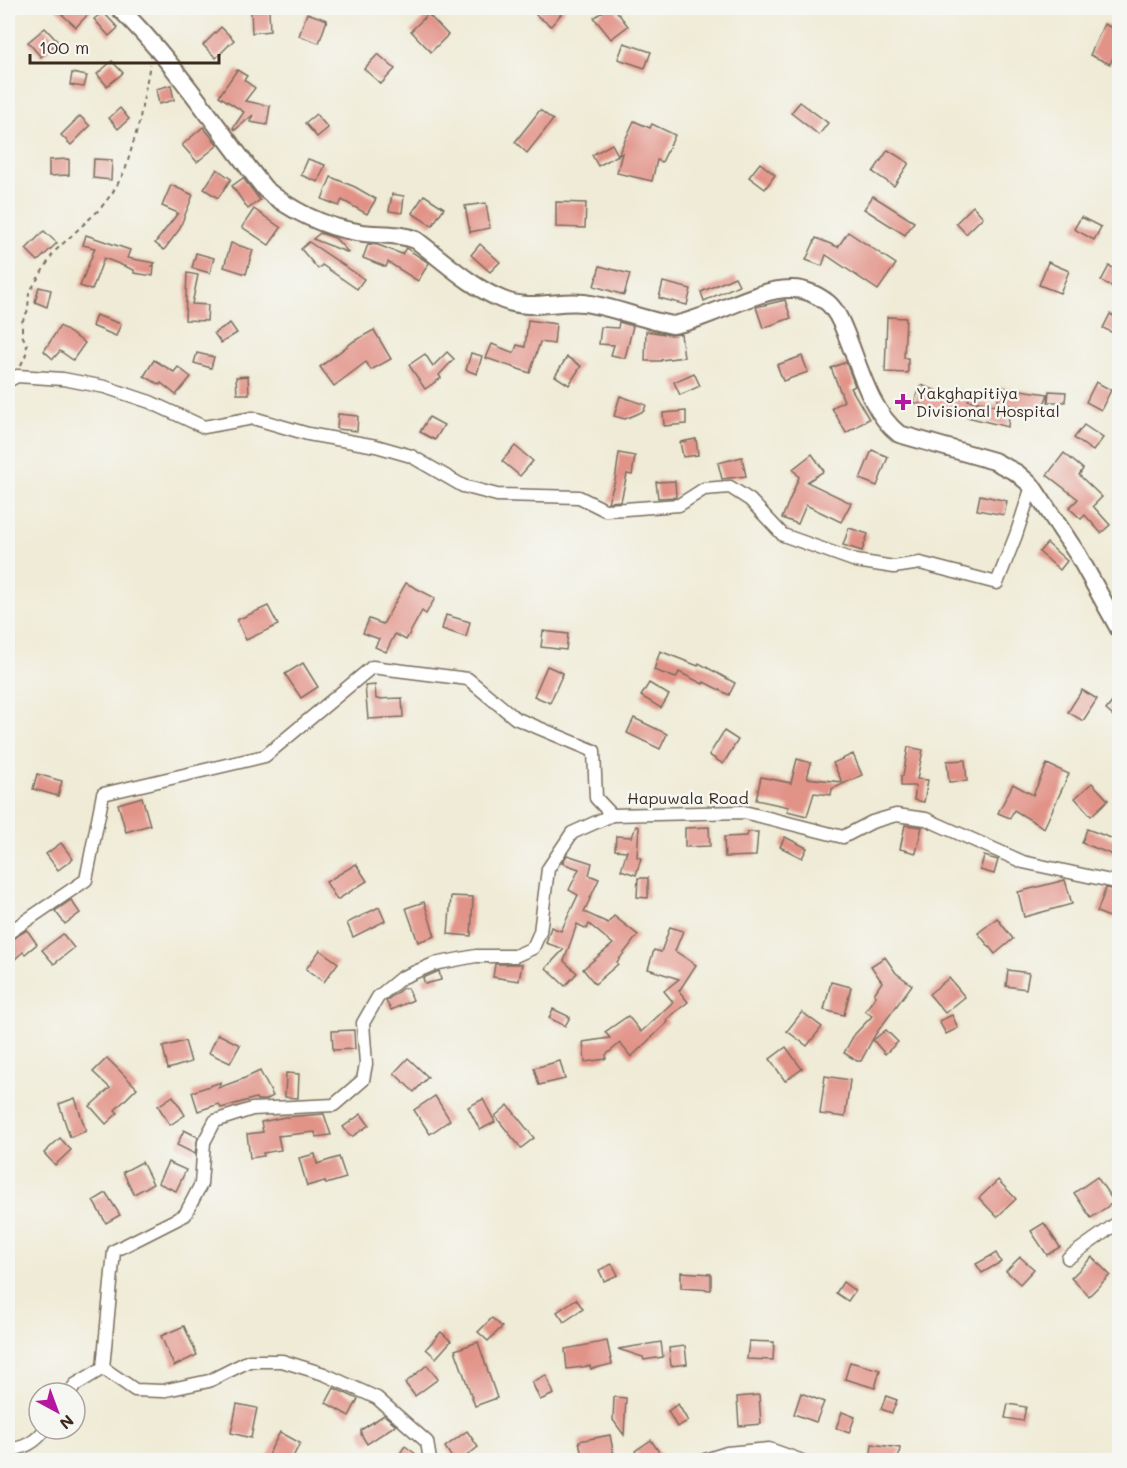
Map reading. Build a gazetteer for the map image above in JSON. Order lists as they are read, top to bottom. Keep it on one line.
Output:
{"streets":{"street":["Hapuwala Road"]},"places":{"health":["Yakghapitiya Divisional Hospital"]},"scale_bar":"100 m","north":"bottom right"}
